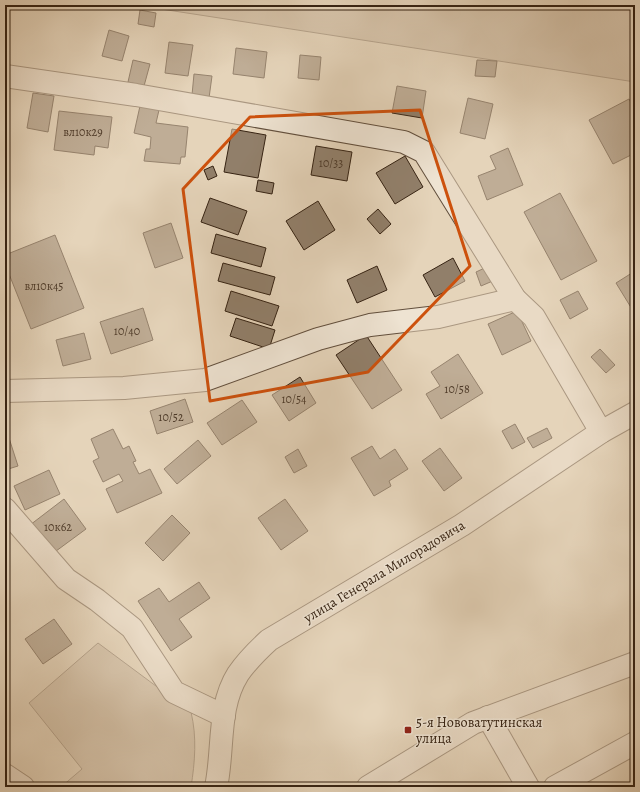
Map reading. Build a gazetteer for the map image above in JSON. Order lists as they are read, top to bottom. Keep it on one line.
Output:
{"streets":{"street":["улица Генерала Милорадовича"]},"places":{"transit":["5-я Нововатутинская улица"]},"house_numbers":["вл10к29","10/33","вл10к45","10/40","10/58","10/54","10/52","10к62"]}
